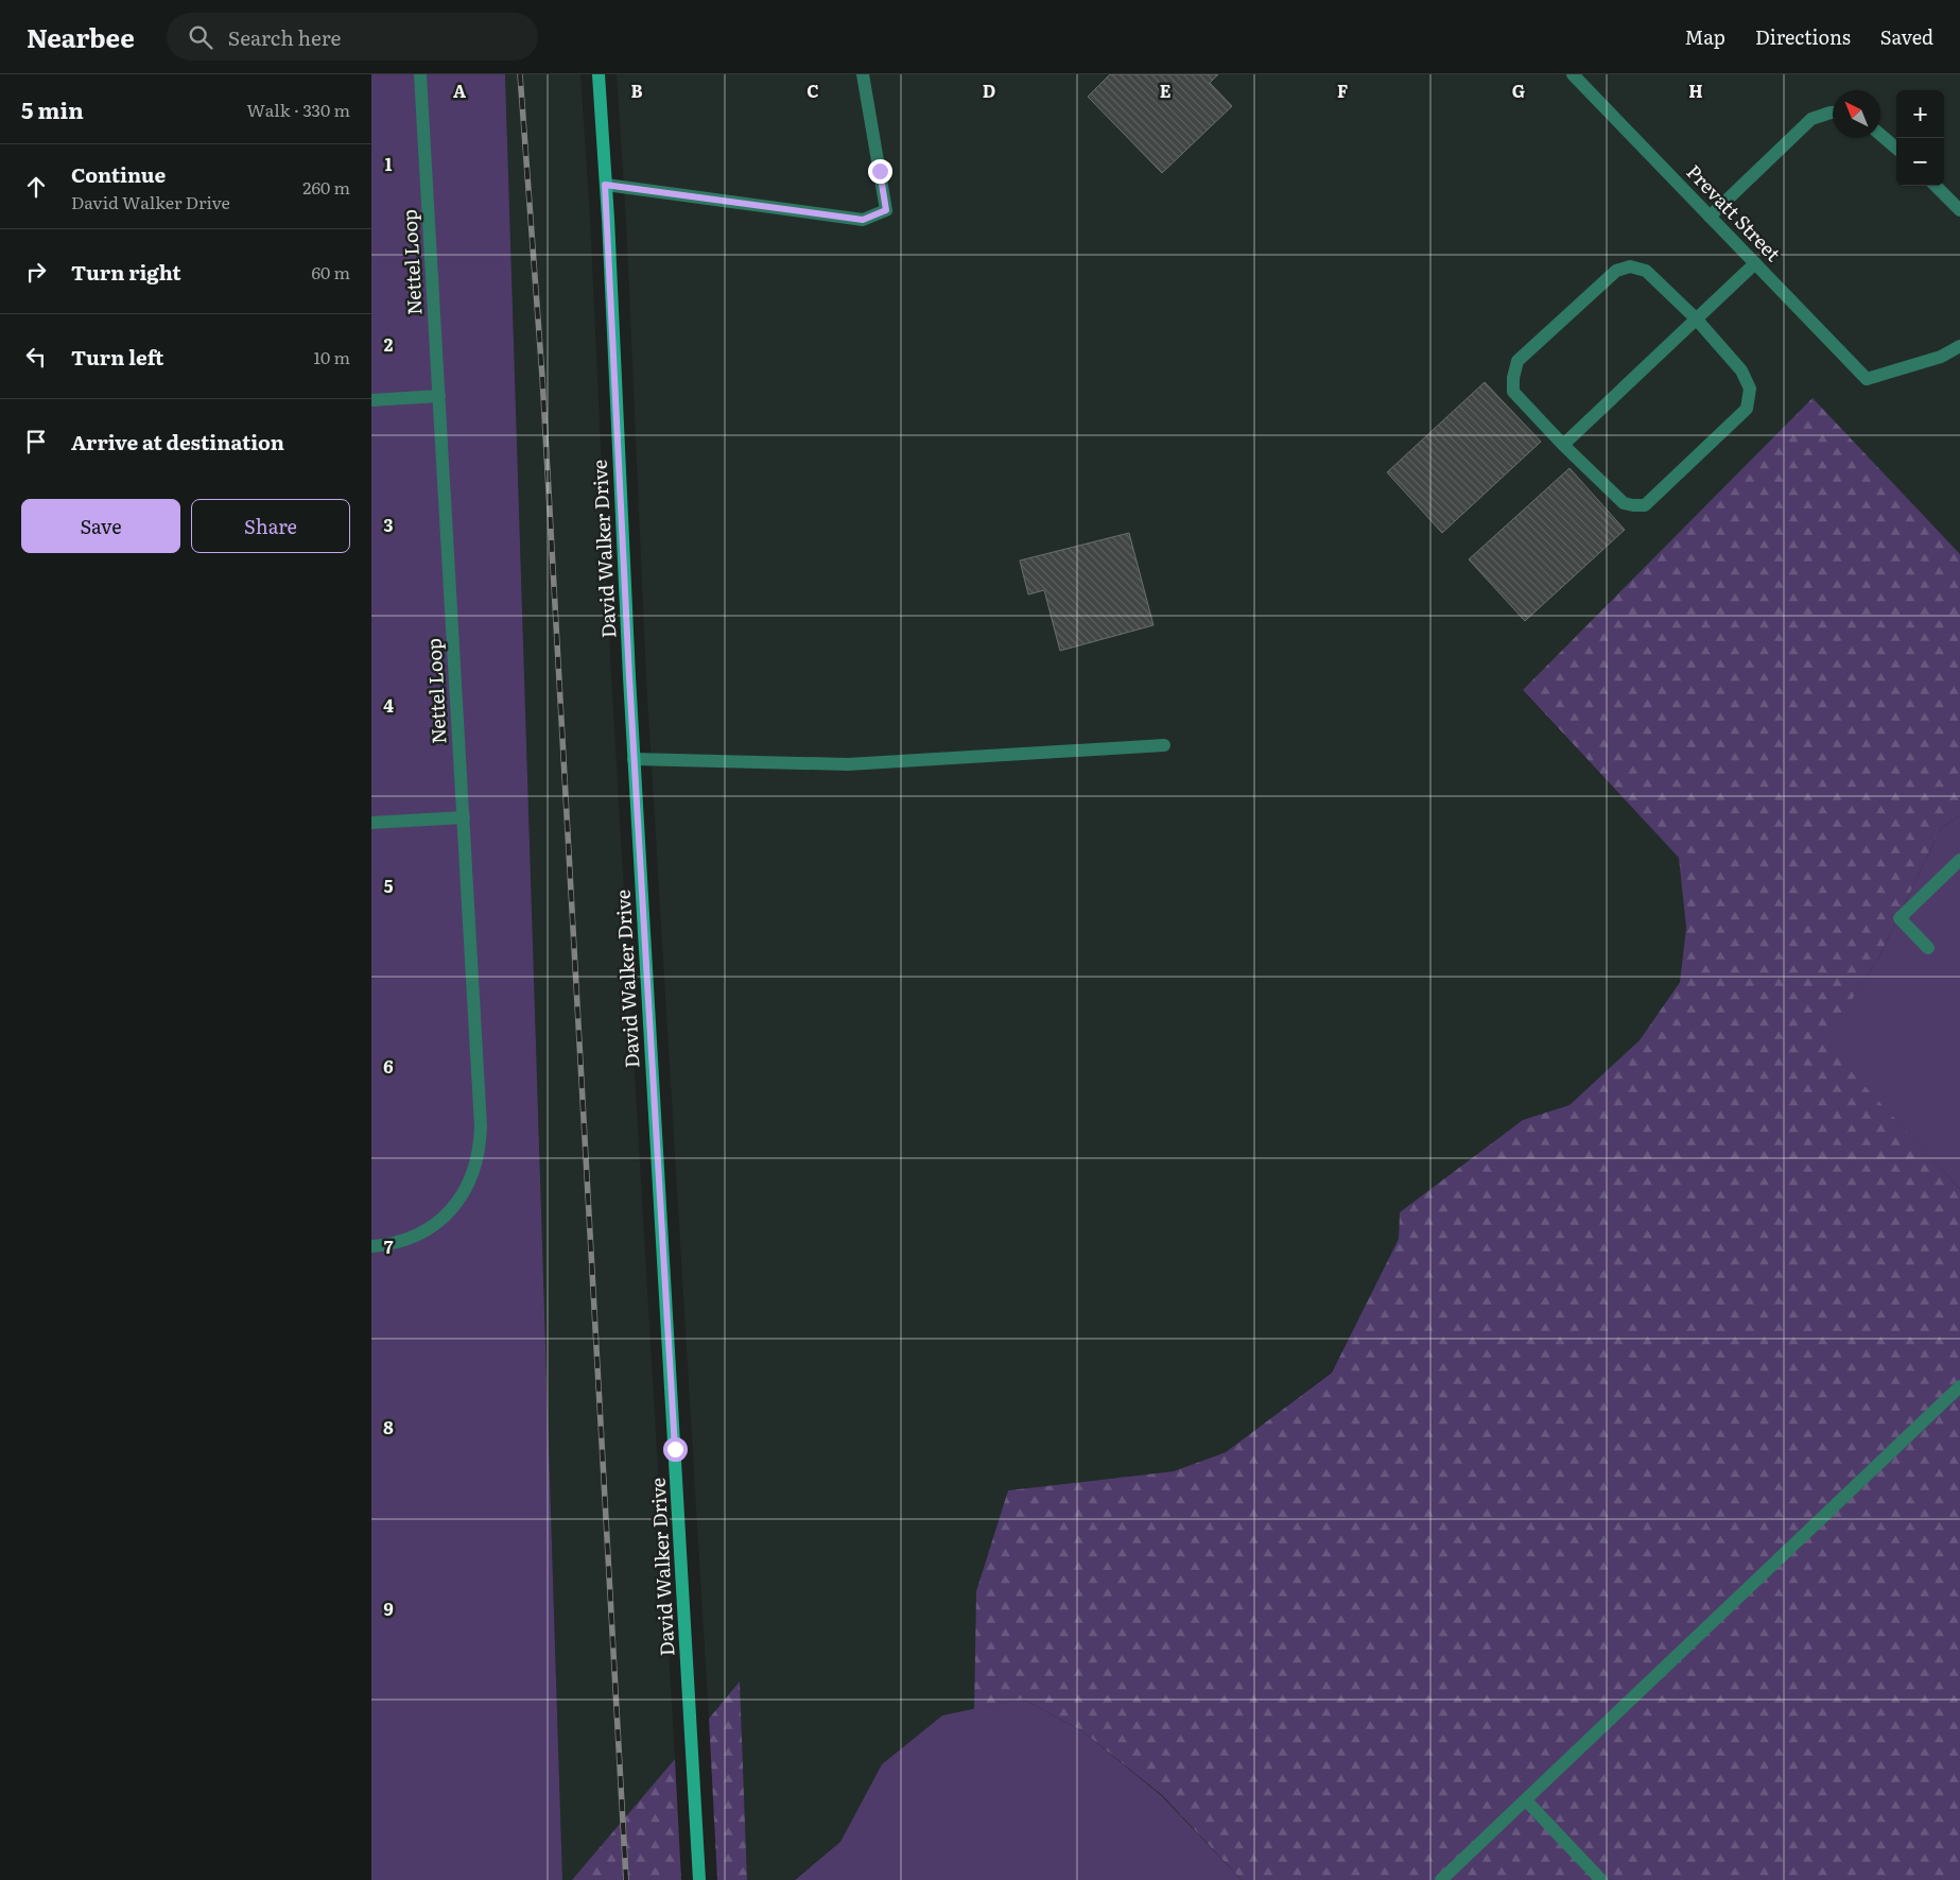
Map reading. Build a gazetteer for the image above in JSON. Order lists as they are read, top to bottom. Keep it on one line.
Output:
{"streets":{"street":["Prevatt Street","Nettel Loop","David Walker Drive"]},"north":"top left","page":{"header":"Nearbee","search":"Search here","nav":["Map","Directions","Saved"],"heading":["5 min","Walk · 330 m"],"map_buttons":["+","−"],"list":[["Continue","David Walker Drive","260 m"],["Turn right","60 m"],["Turn left","10 m"],"Arrive at destination"],"buttons":["Save","Share"]},"grid":{"columns":["A","B","C","D","E","F","G","H"],"rows":["1","2","3","4","5","6","7","8","9"]}}
